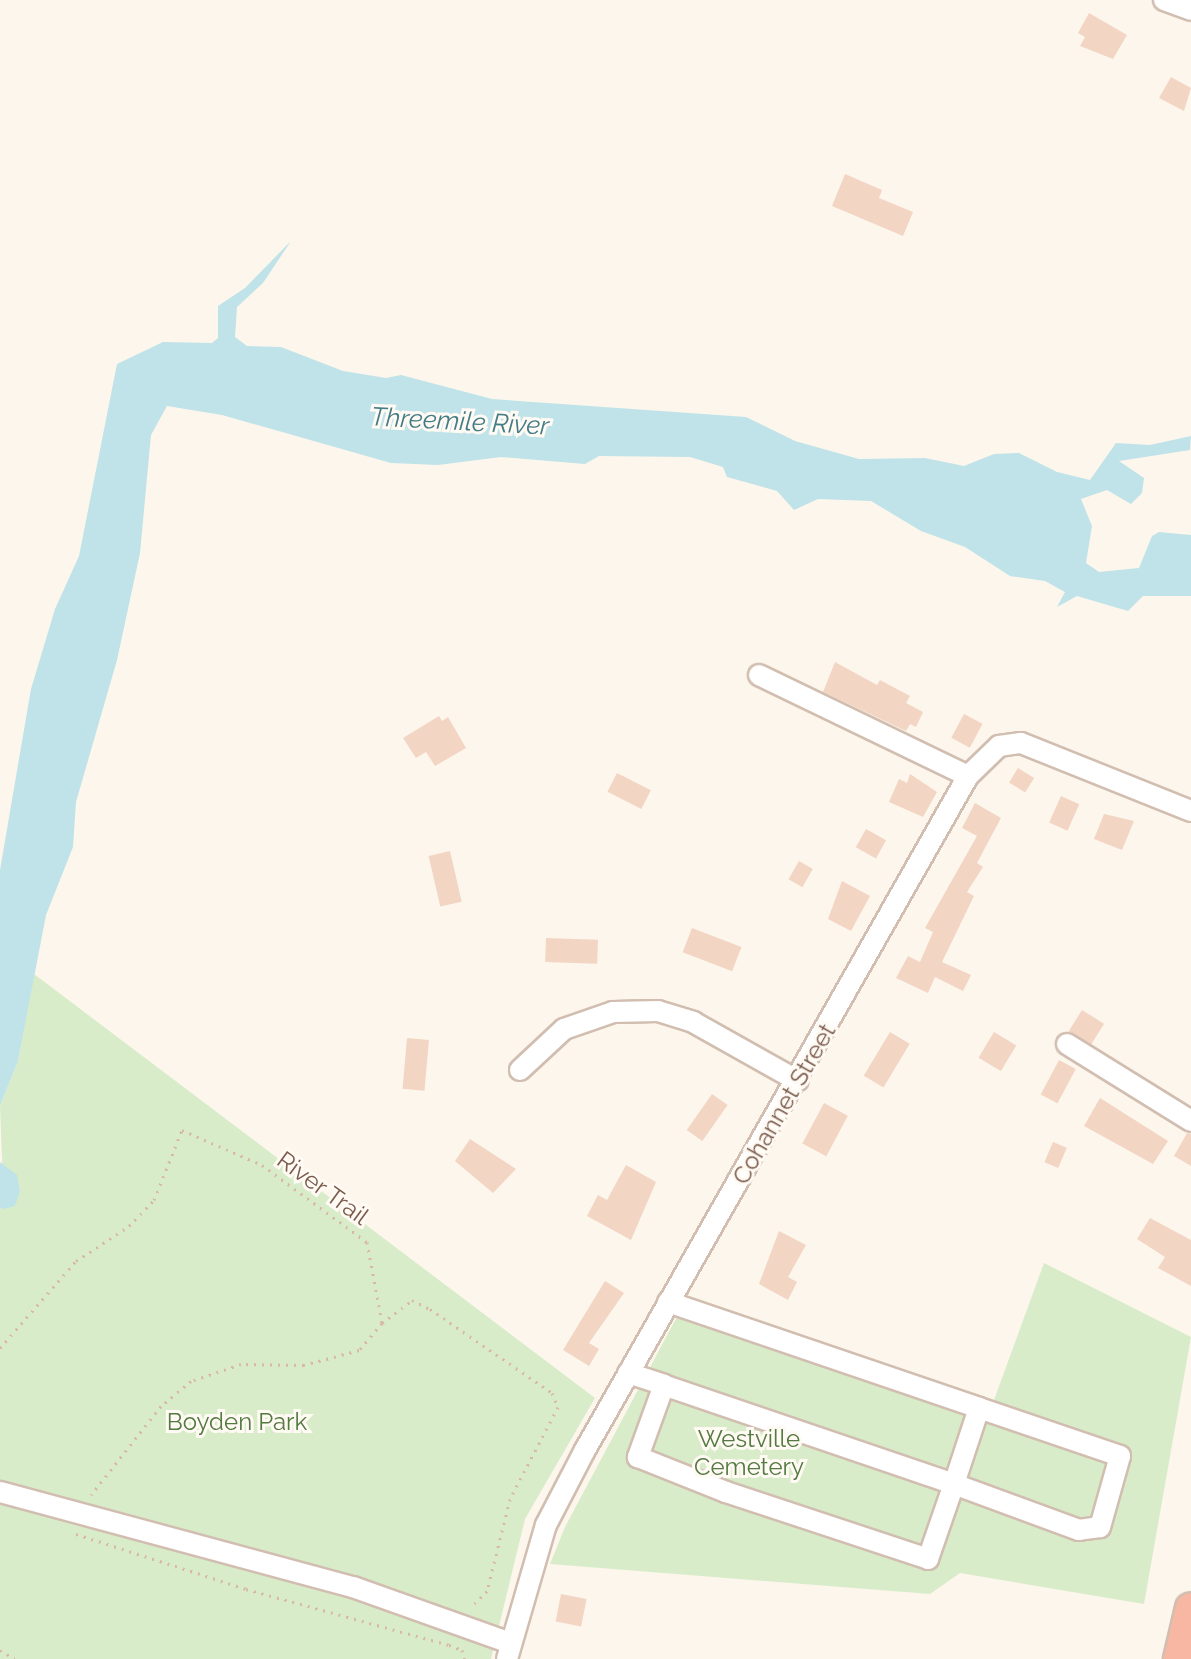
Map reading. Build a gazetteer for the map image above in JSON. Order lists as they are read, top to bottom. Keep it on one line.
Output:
{"streets":{"street":["Cohannet Street"],"path":["River Trail"]},"water":["Threemile River"],"parks":["Boyden Park","Westville Cemetery"]}
